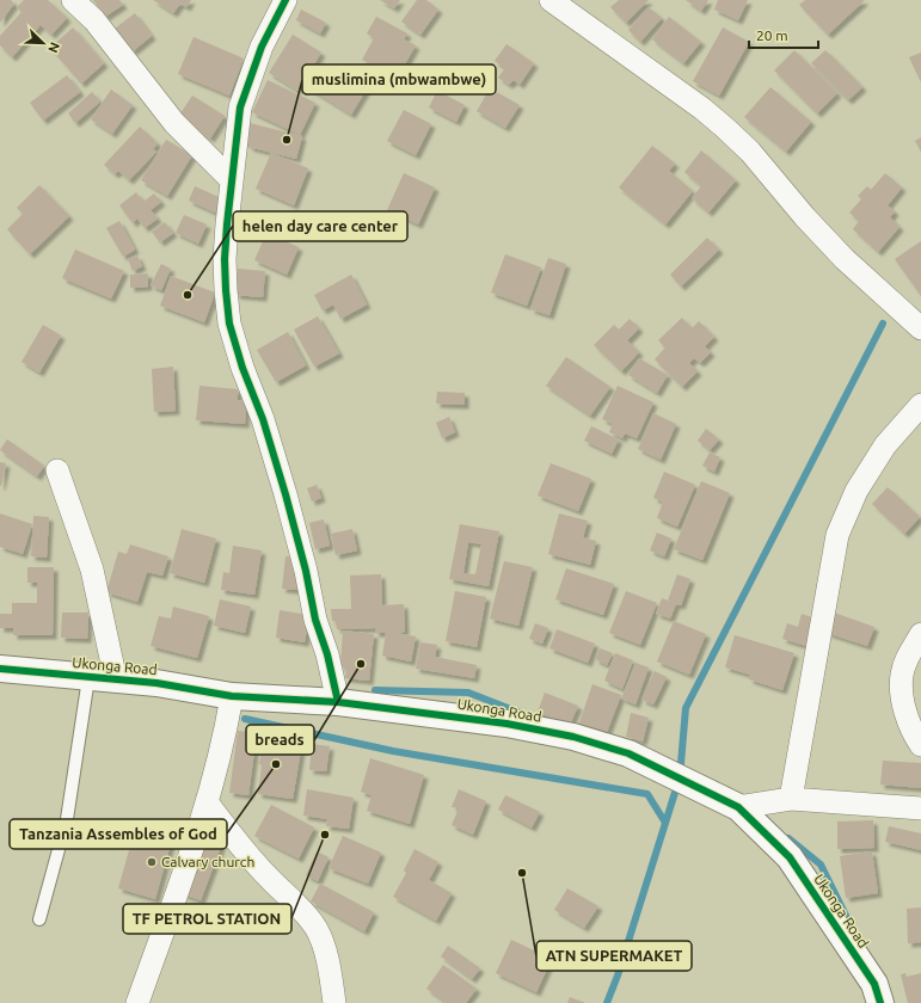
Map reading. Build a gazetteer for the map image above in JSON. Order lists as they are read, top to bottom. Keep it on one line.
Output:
{"streets":{"street":["Ukonga Road"]},"places":["muslimina (mbwambwe)","helen day care center","breads","Tanzania Assembles of God","TF PETROL STATION","Calvary church","ATN SUPERMAKET"],"scale_bar":"20 m","north":"bottom right"}
